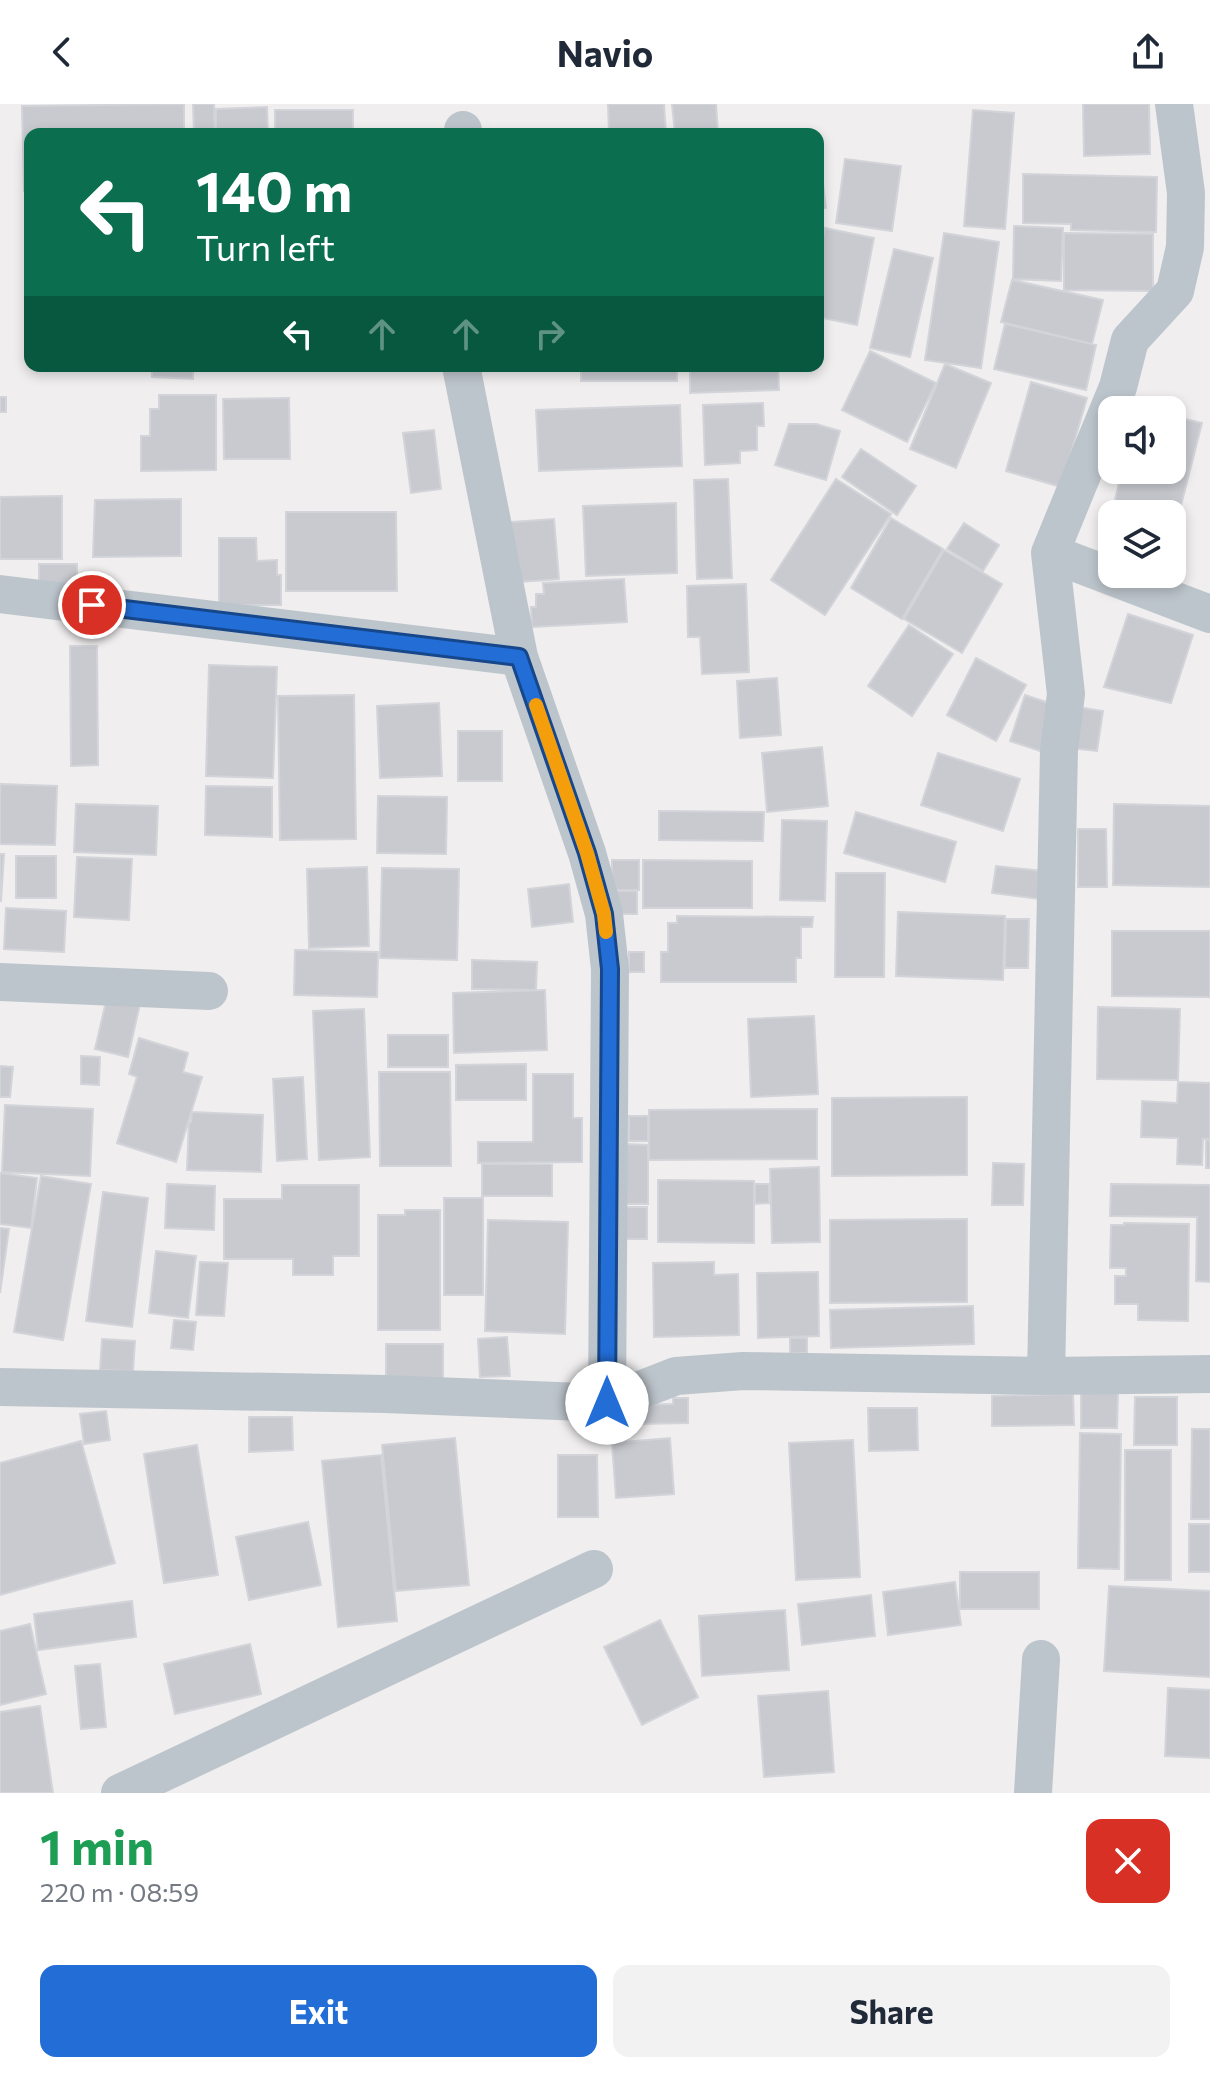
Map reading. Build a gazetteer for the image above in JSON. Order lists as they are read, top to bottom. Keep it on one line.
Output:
{"page":{"header":"Navio","turn":["140 m","Turn left"],"heading":["1 min","220 m · 08:59"],"buttons":["Exit","Share"]}}
